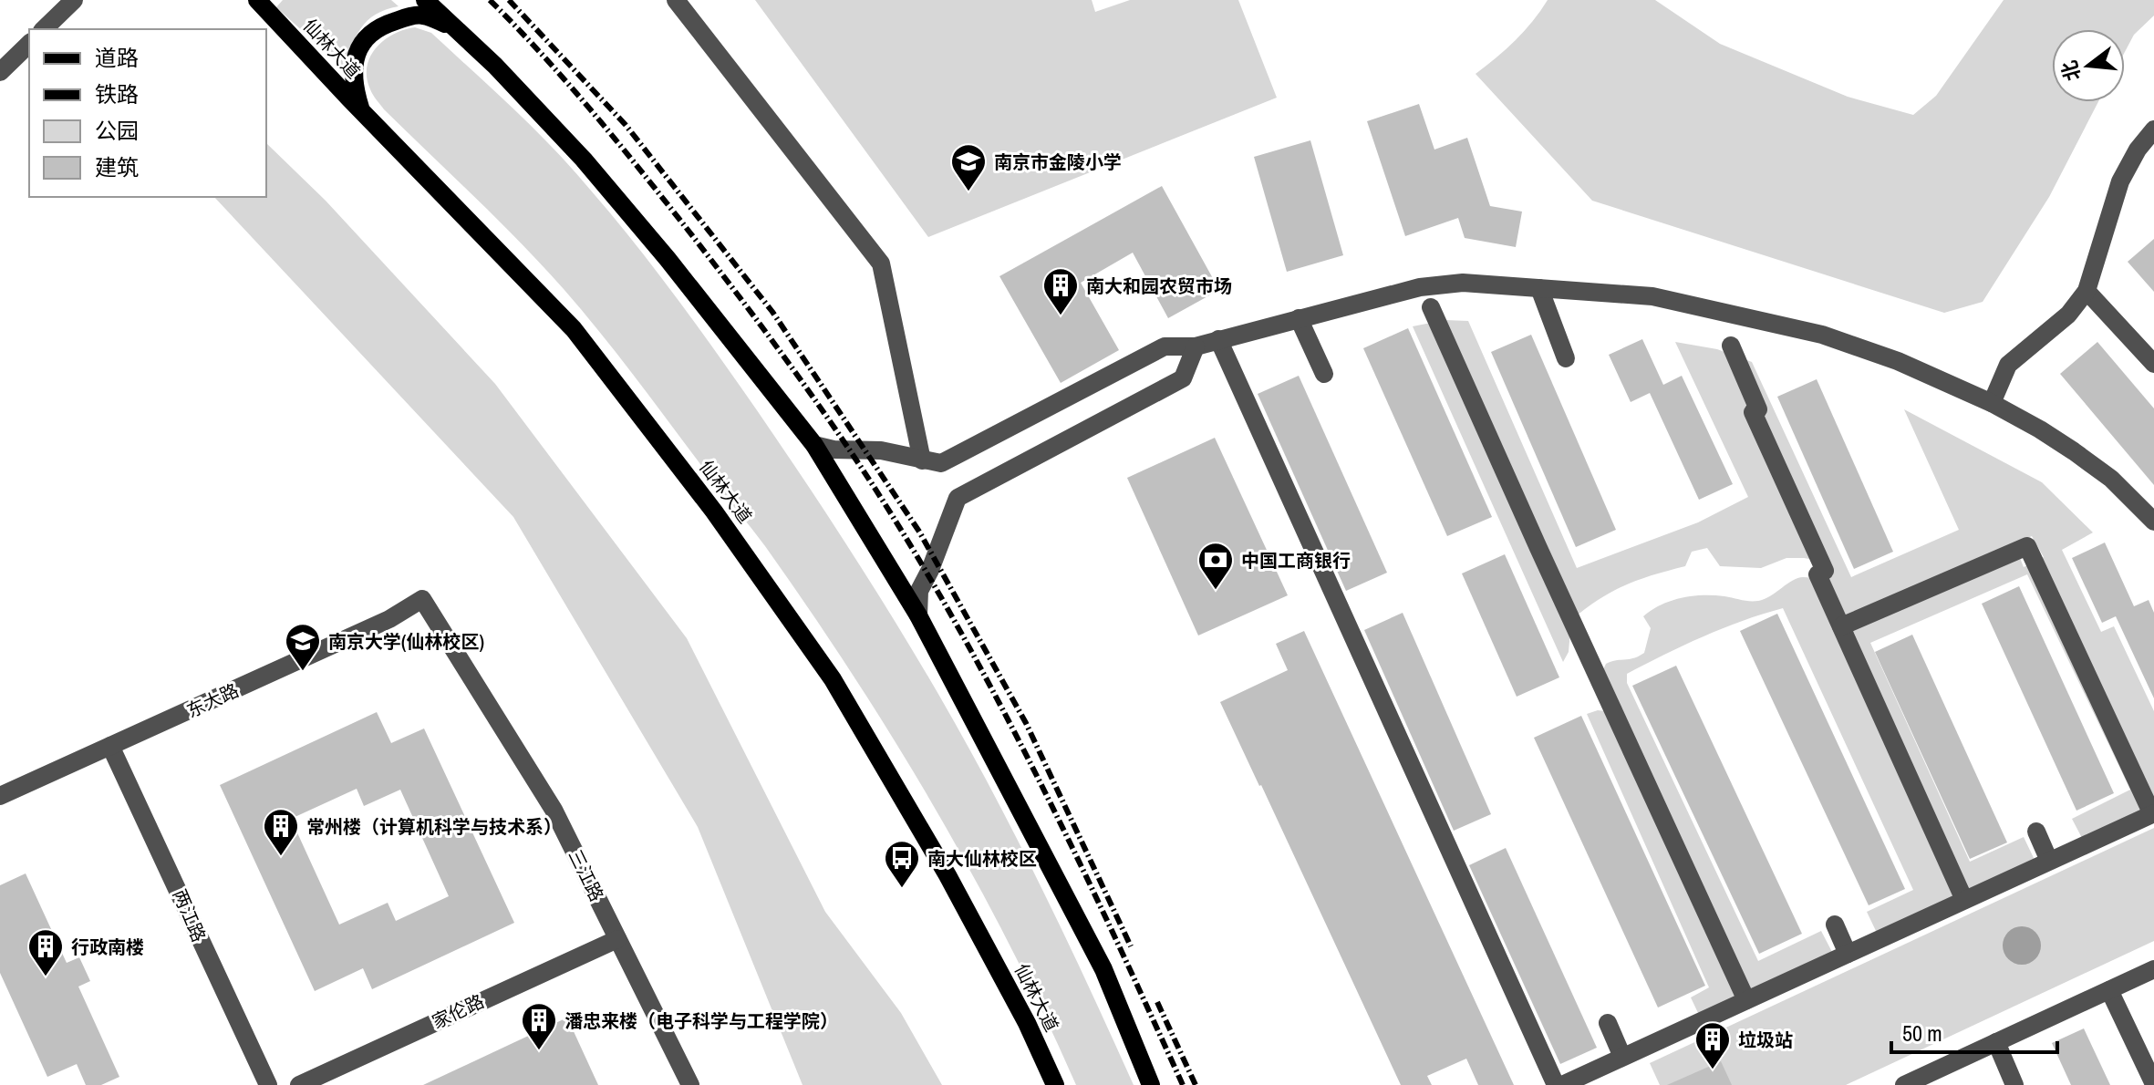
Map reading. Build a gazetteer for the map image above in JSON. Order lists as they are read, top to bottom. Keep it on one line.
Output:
{"streets":{"main road":["仙林大道"],"street":["东大路","三江路","两江路","家伦路"]},"crossings":[["东大路","三江路"],["东大路","两江路"],["三江路","家伦路"]],"places":{"school or university":["南京市金陵小学","南京大学(仙林校区)"],"building":["南大和园农贸市场","常州楼（计算机科学与技术系）","行政南楼","潘忠来楼（电子科学与工程学院）","垃圾站"],"bank":["中国工商银行"],"bus stop":["南大仙林校区"]},"legend":["道路","铁路","公园","建筑"],"scale_bar":"50 m","north":"left"}
